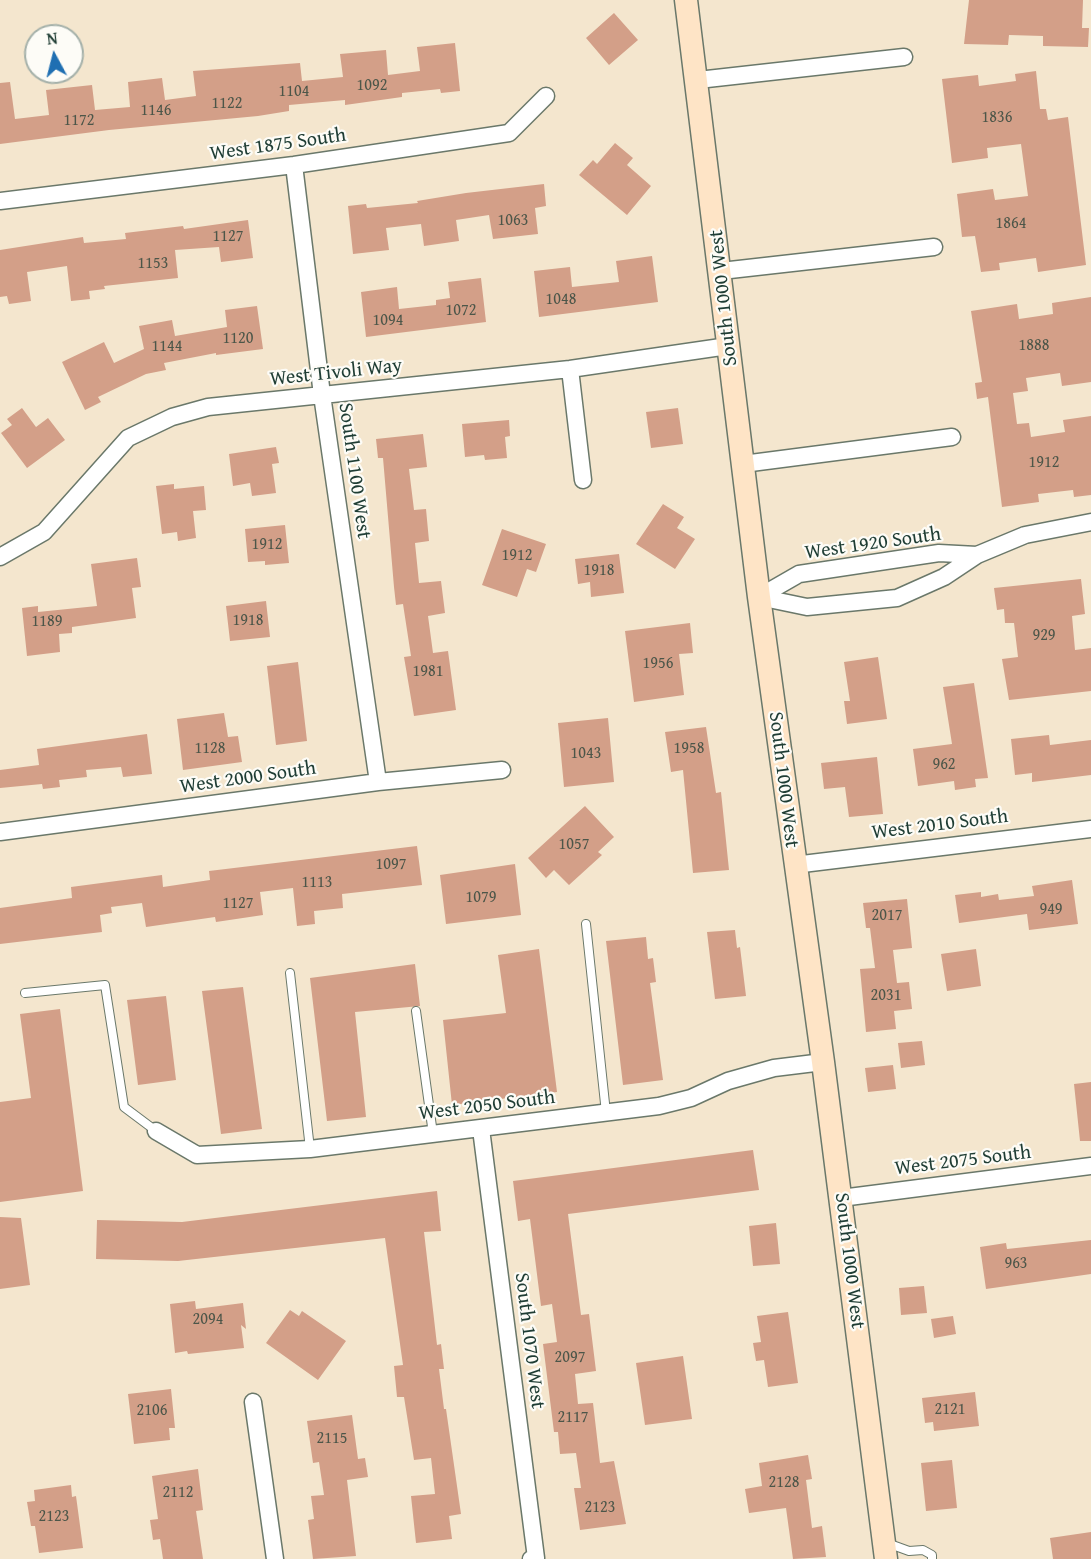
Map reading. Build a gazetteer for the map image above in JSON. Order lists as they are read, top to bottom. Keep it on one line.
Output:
{"streets":{"main road":["South 1000 West"],"street":["West 1875 South","West Tivoli Way","South 1100 West","West 1920 South","West 2000 South","West 2010 South","West 2050 South","West 2075 South","South 1070 West"]},"crossings":[["West 1875 South","South 1100 West"],["South 1000 West","West Tivoli Way"],["South 1000 West","West 1920 South"],["South 1000 West","West 2010 South"],["South 1000 West","West 2050 South"],["South 1000 West","West 2075 South"],["West Tivoli Way","South 1100 West"],["South 1100 West","West 2000 South"],["West 2050 South","South 1070 West"]],"house_numbers":["1092","1104","1122","1146","1836","1172","1063","1864","1127","1153","1048","1072","1094","1120","1888","1144","1912","1912","1912","1918","1918","1189","929","1956","1981","1128","1958","1043","962","1057","1097","1113","1079","1127","949","2017","2031","963","2094","2097","2121","2106","2117","2115","2128","2112","2123","2123"],"north":"top"}
